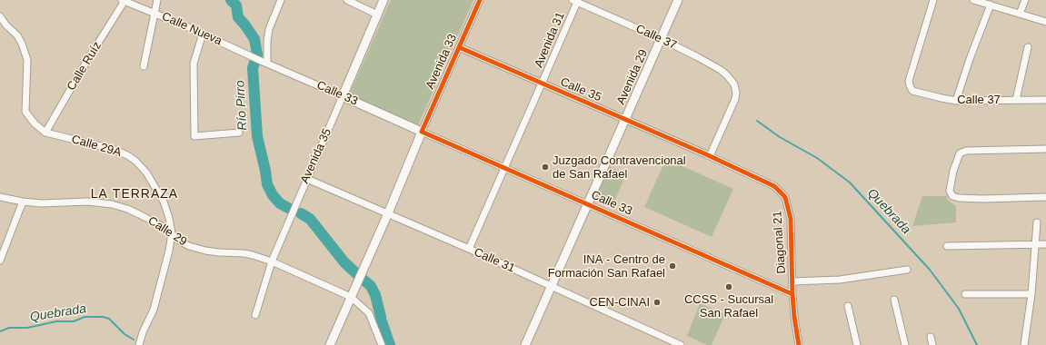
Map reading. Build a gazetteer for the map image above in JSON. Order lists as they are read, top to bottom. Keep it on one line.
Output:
{"streets":{"main road":["Avenida 33","Avenida 29","Calle 33","Avenida 35"],"street":["Calle Nueva","Calle 37","Avenida 31","Calle Ruíz","Calle 35","Calle 29A","Calle 29","Diagonal 21","Calle 31"]},"crossings":[["Calle Nueva","Calle Ruíz"],["Calle Nueva","Calle 33"],["Calle 37","Avenida 31"],["Calle 37","Avenida 29"],["Calle 37","Calle 35"],["Avenida 31","Calle 35"],["Avenida 31","Calle 33"],["Avenida 31","Calle 31"],["Avenida 33","Calle 35"],["Avenida 33","Calle 33"],["Avenida 33","Calle 29"],["Avenida 33","Calle 31"],["Calle Ruíz","Calle 29A"],["Avenida 29","Calle 35"],["Avenida 29","Calle 33"],["Avenida 29","Calle 31"],["Calle 35","Diagonal 21"],["Calle 33","Avenida 35"],["Calle 33","Diagonal 21"],["Calle 29A","Calle 29"],["Avenida 35","Calle 29"],["Avenida 35","Calle 31"]],"districts":["LA TERRAZA"],"water":["Río Pirro","Quebrada"],"places":["Juzgado Contravencional de San Rafael","INA - Centro de Formación San Rafael","CCSS - Sucursal San Rafael","CEN-CINAI"]}
